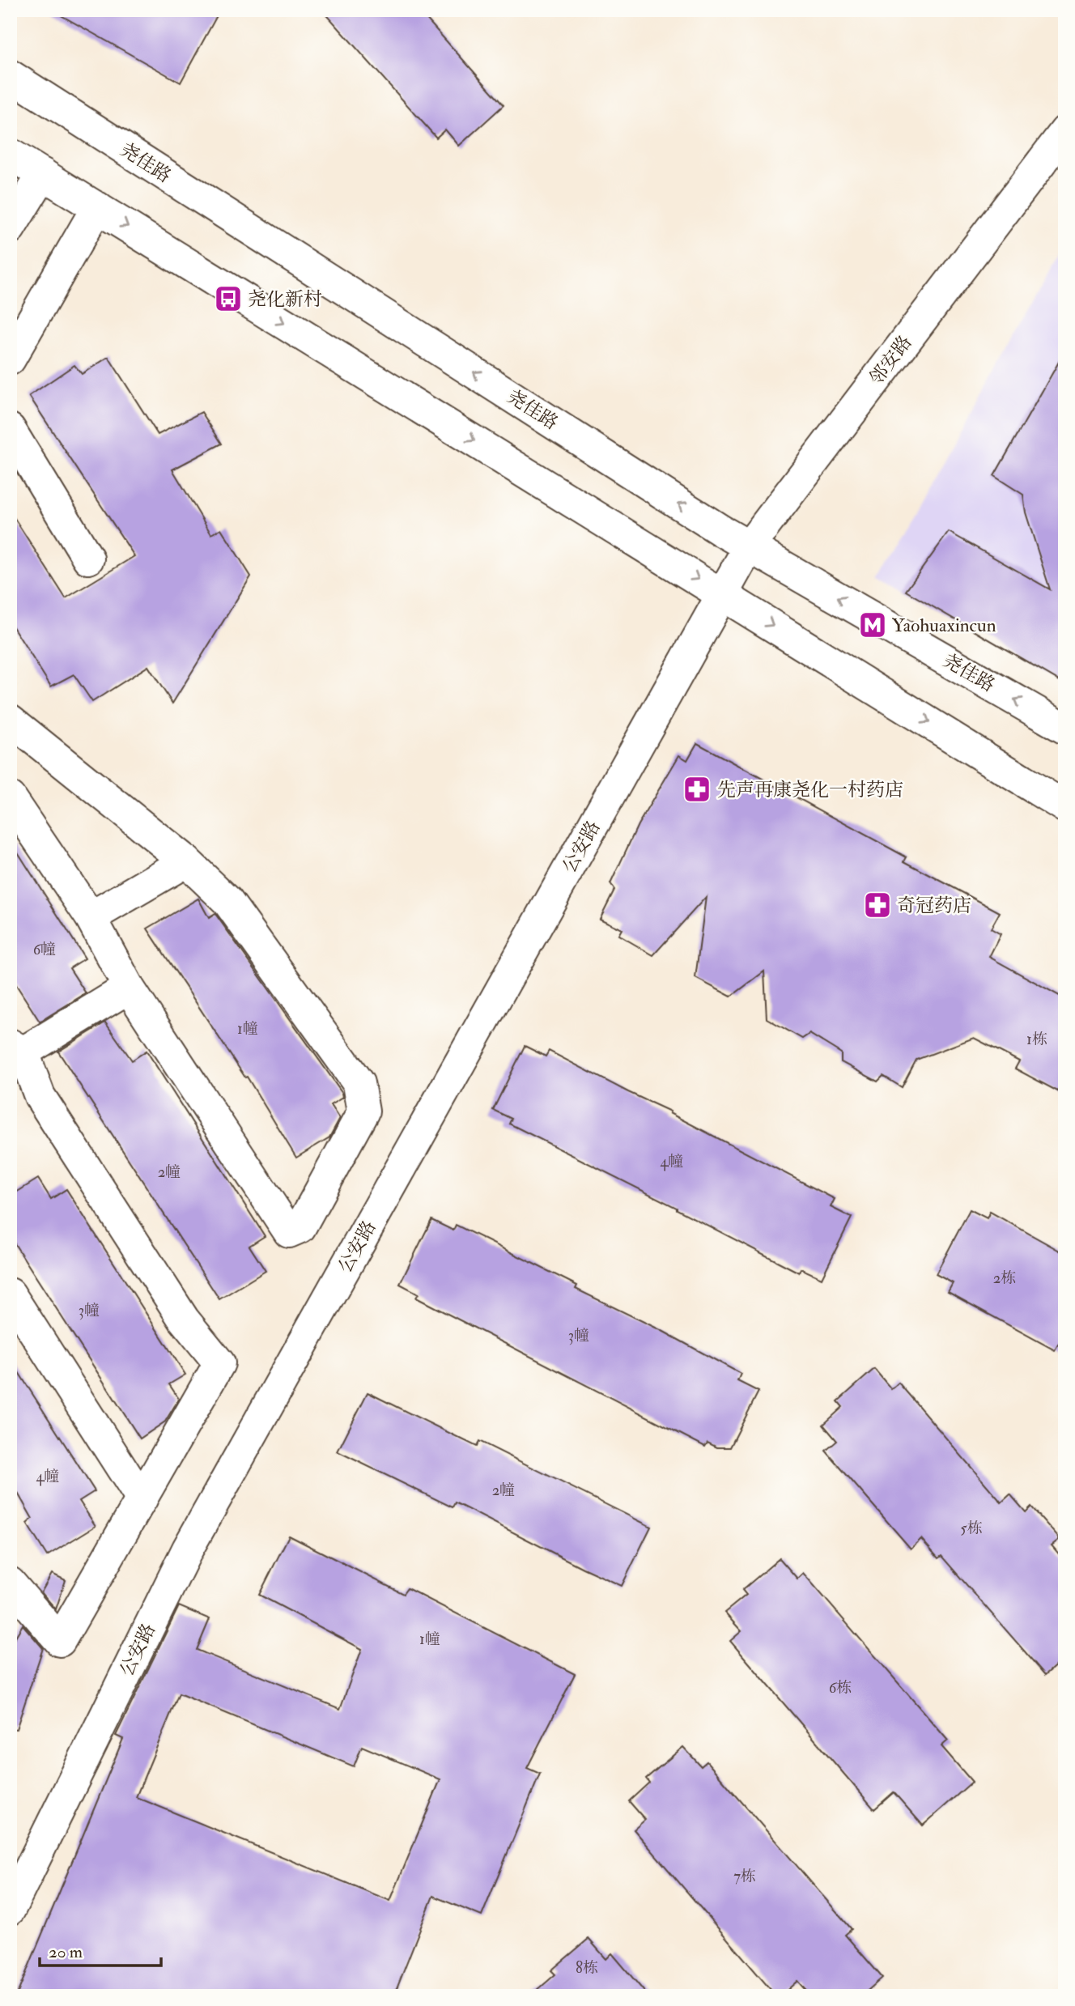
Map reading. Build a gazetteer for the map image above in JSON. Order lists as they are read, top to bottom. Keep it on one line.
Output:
{"streets":{"main road":["尧佳路","邻安路","公安路"]},"crossings":[["尧佳路","邻安路"],["邻安路","公安路"]],"places":{"bus stop":["尧化新村"],"metro station":["Yaohuaxincun"],"pharmacy":["先声再康尧化一村药店","奇冠药店"]},"house_numbers":["6幢","1幢","1栋","4幢","2幢","2栋","3幢","3幢","4幢","2幢","5栋","1幢","6栋","7栋","8栋"],"scale_bar":"20 m"}
